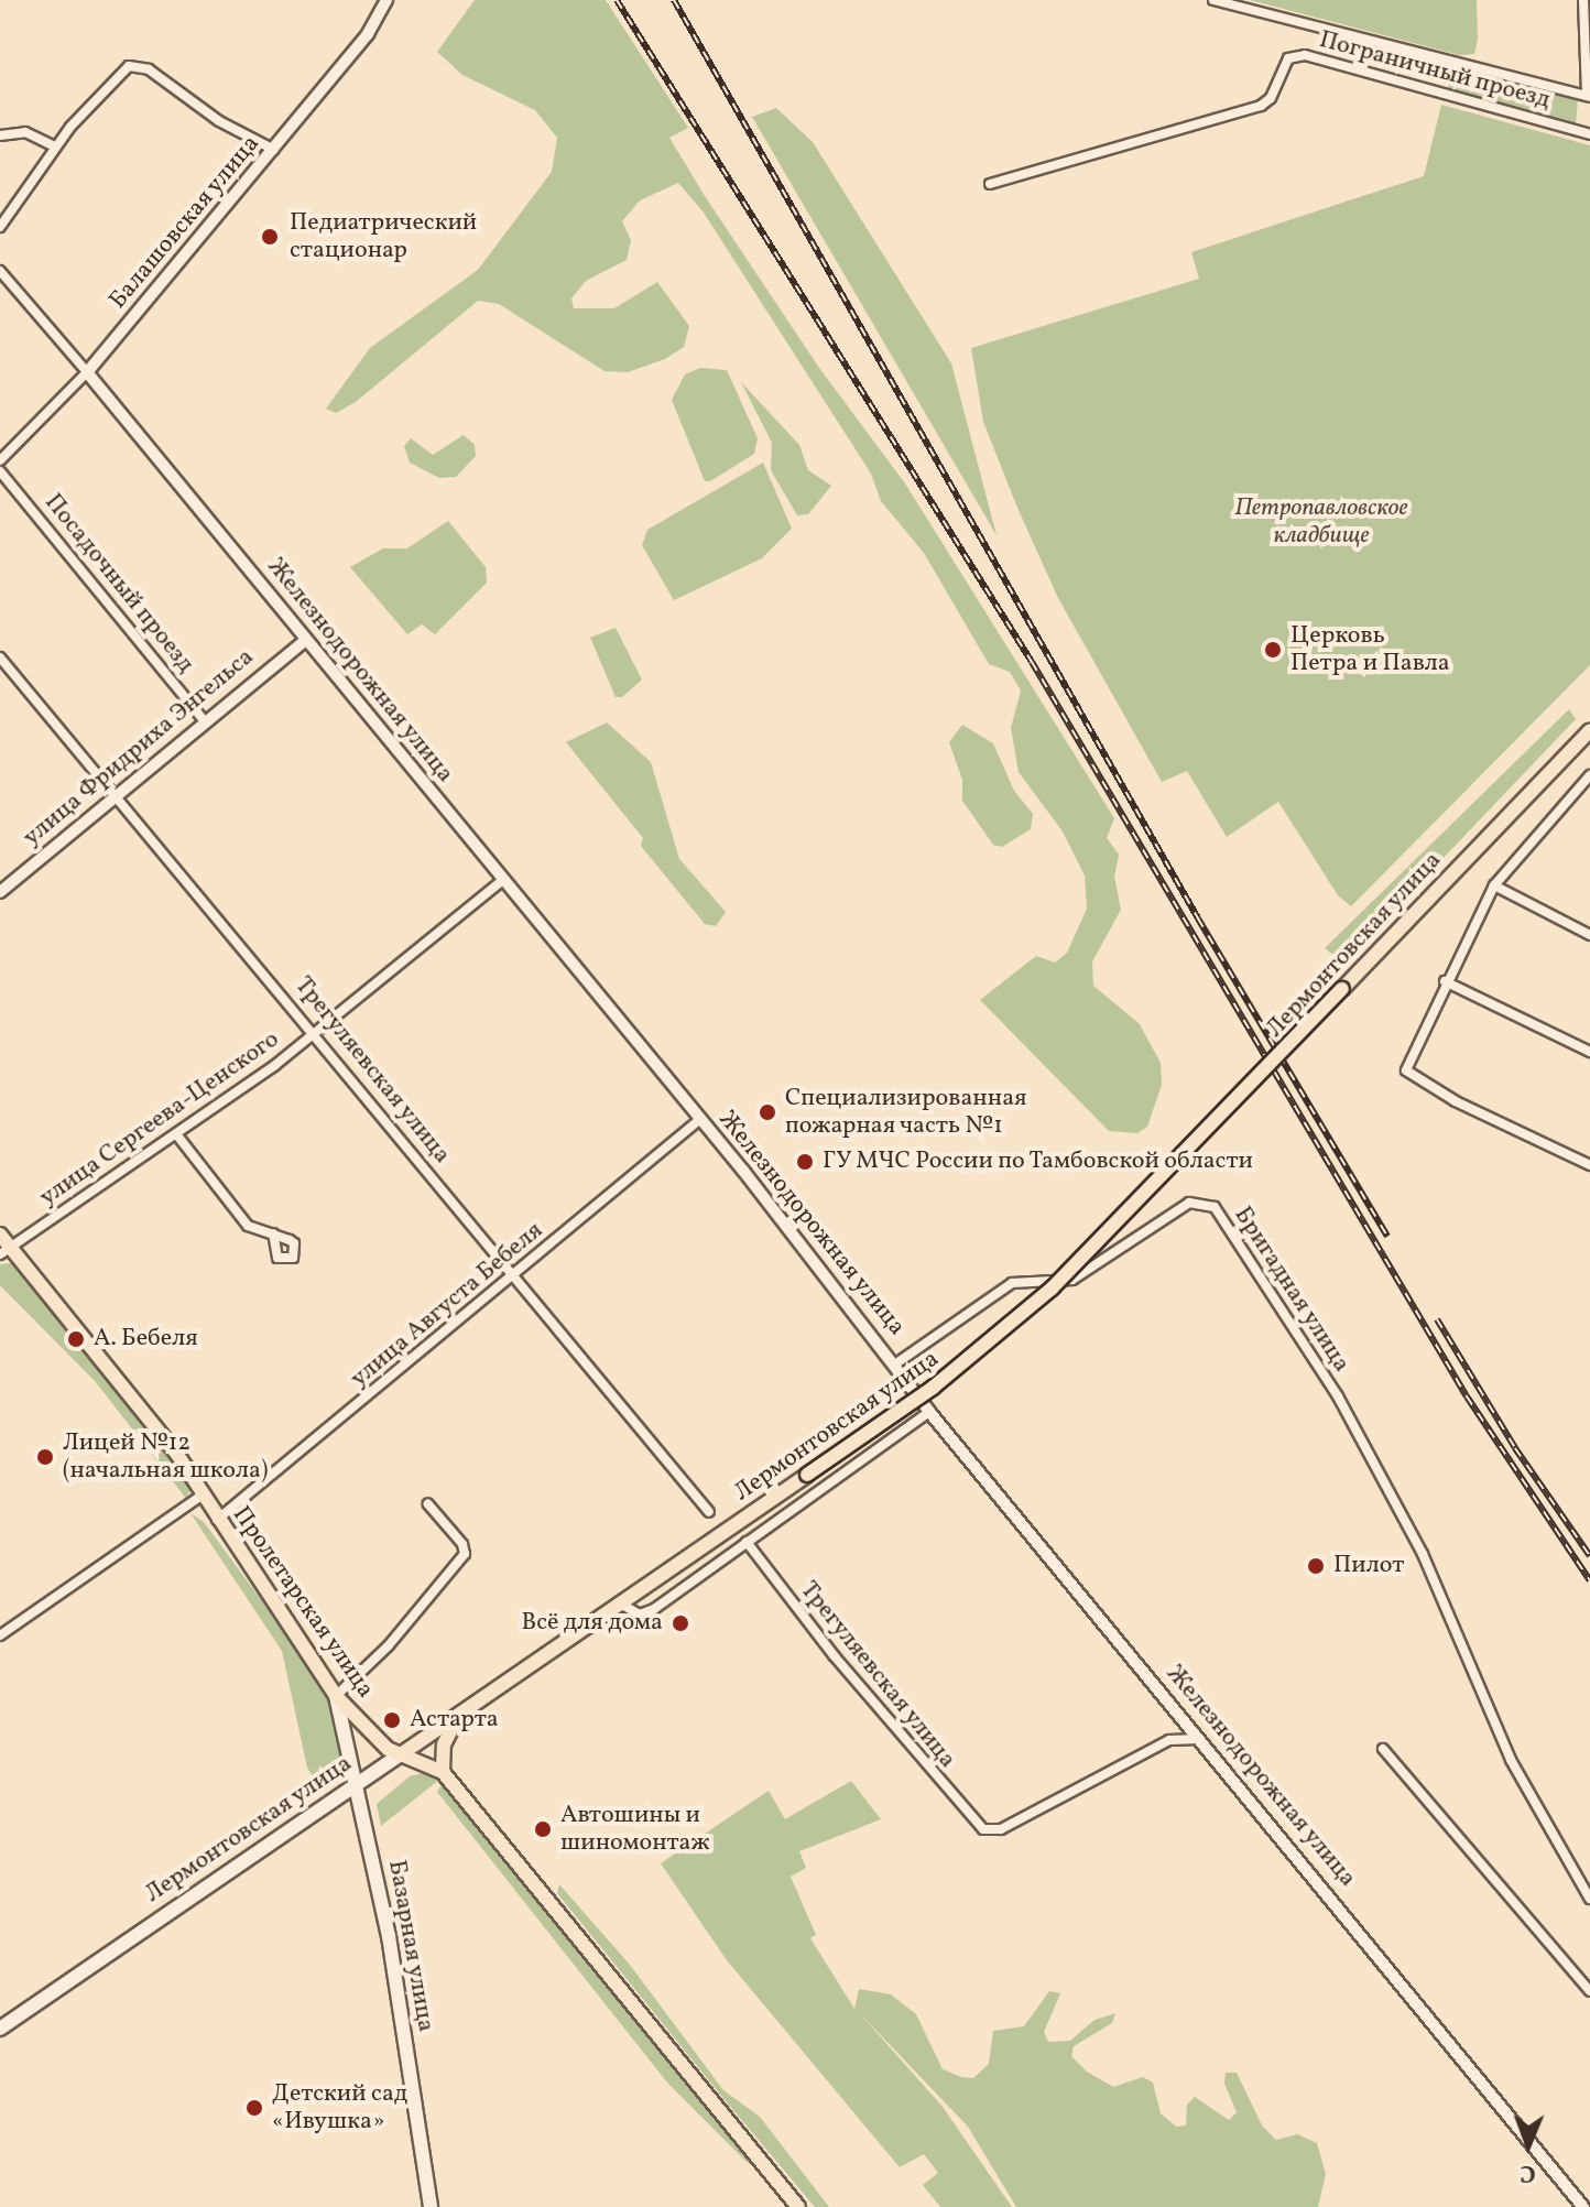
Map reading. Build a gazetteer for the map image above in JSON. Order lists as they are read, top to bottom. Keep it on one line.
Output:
{"streets":{"main road":["Лермонтовская улица","Пролетарская улица","Базарная улица"],"street":["Пограничный проезд","Балашовская улица","Посадочный проезд","Железнодорожная улица","улица Фридриха Энгельса","Трегуляевская улица","улица Сергеева-Ценского","Бригадная улица","улица Августа Бебеля"]},"crossings":[["Балашовская улица","Железнодорожная улица"],["Посадочный проезд","улица Фридриха Энгельса"],["Железнодорожная улица","улица Фридриха Энгельса"],["Железнодорожная улица","улица Сергеева-Ценского"],["Железнодорожная улица","Бригадная улица"],["Железнодорожная улица","улица Августа Бебеля"],["улица Фридриха Энгельса","Трегуляевская улица"],["Лермонтовская улица","Пролетарская улица"],["Лермонтовская улица","Базарная улица"],["Трегуляевская улица","улица Сергеева-Ценского"],["Трегуляевская улица","улица Августа Бебеля"],["улица Сергеева-Ценского","Пролетарская улица"],["улица Августа Бебеля","Пролетарская улица"],["Пролетарская улица","Базарная улица"]],"parks":["Петропавловское кладбище"],"places":["Педиатрический стационар","Церковь Петра и Павла","Специализированная пожарная часть №1","ГУ МЧС России по Тамбовской области","А. Бебеля","Лицей №12 (начальная школа)","Пилот","Всё для дома","Астарта","Автошины и шиномонтаж","Детский сад «Ивушка»"],"north":"bottom"}
